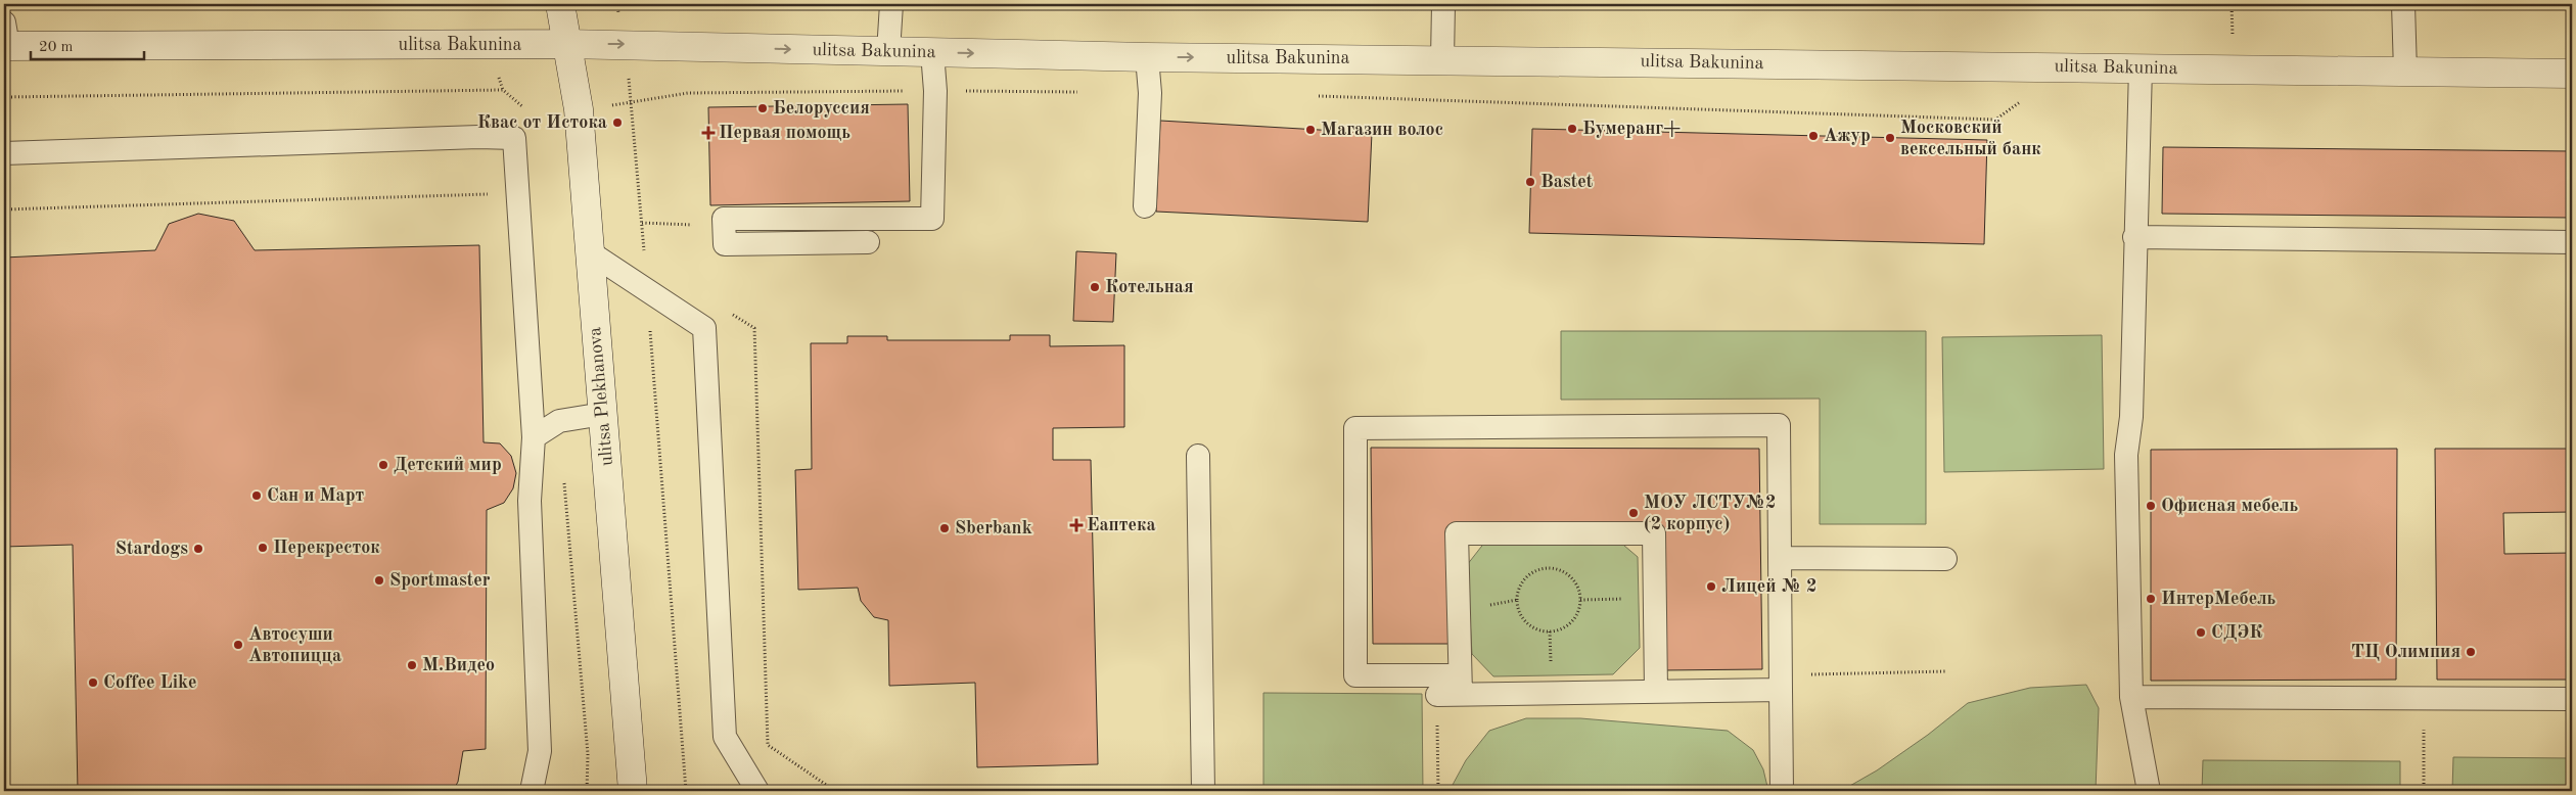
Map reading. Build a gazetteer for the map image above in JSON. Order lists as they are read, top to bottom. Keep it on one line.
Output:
{"streets":{"street":["ulitsa Bakunina","ulitsa Plekhanova"]},"crossings":[["ulitsa Bakunina","ulitsa Plekhanova"]],"places":{"other":["Белоруссия","Квас от Истока","Бумеранг+","Магазин волос","Ажур","Московский вексельный банк","Bastet","Котельная","Детский мир","Сан и Март","Офисная мебель","МОУ ЛСТУ№2 (2 корпус)","Sberbank","Перекресток","Stardogs","Sportmaster","Лицей № 2","ИнтерМебель","СДЭК","Автосуши Автопицца","ТЦ Олимпия","М.Видео","Coffee Like"],"health":["Первая помощь","Еаптека"]},"scale_bar":"20 m"}
